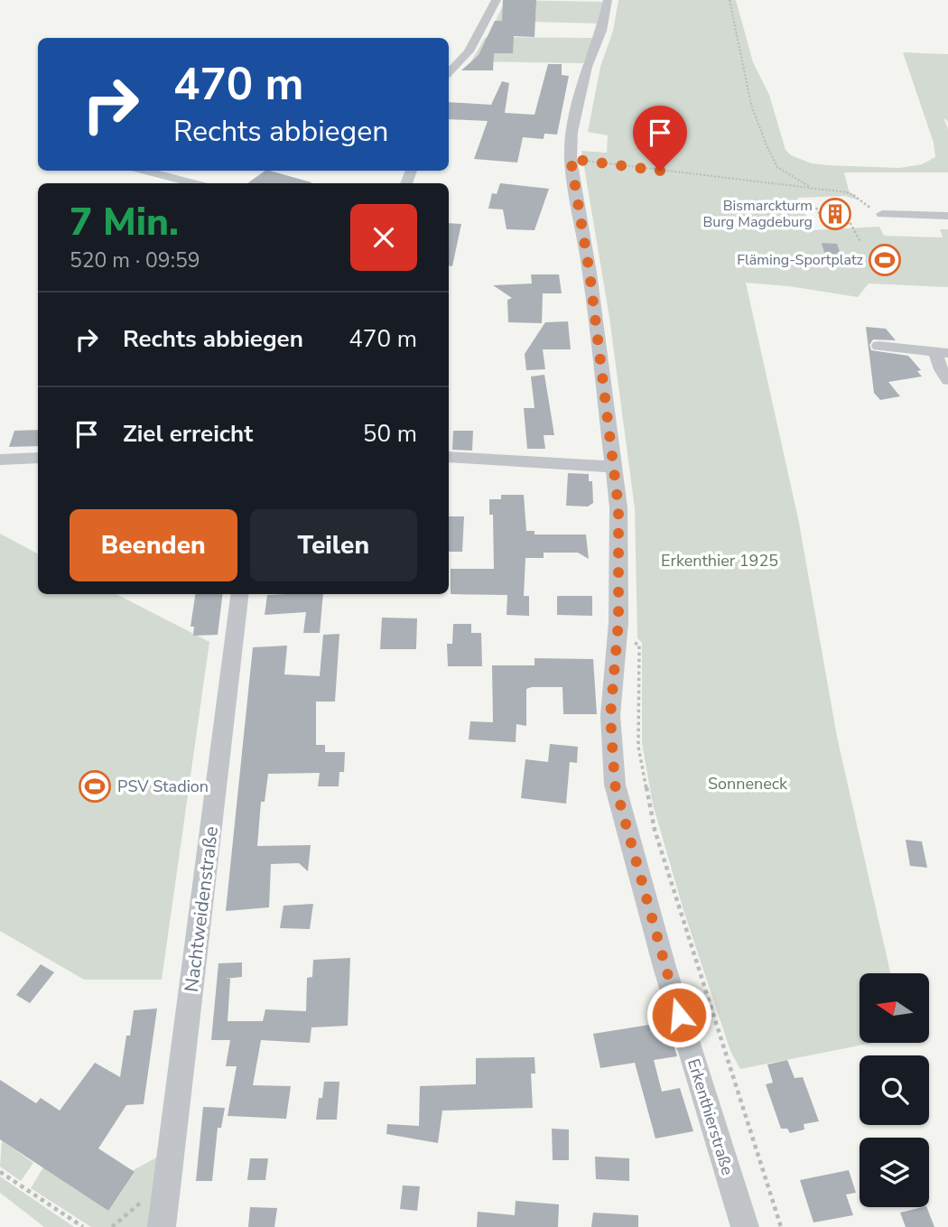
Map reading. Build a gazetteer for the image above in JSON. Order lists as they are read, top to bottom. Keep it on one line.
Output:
{"streets":{"street":["Nachtweidenstraße","Erkenthierstraße"]},"parks":["Erkenthier 1925","Sonneneck"],"places":{"building":["Bismarckturm Burg Magdeburg"],"sports":["Fläming-Sportplatz","PSV Stadion"]},"north":"left","page":{"turn":["470 m","Rechts abbiegen"],"heading":["7 Min.","520 m · 09:59"],"list":[{"name":"Rechts abbiegen","value":"470 m"},{"name":"Ziel erreicht","value":"50 m"}],"buttons":["Beenden","Teilen"]}}
